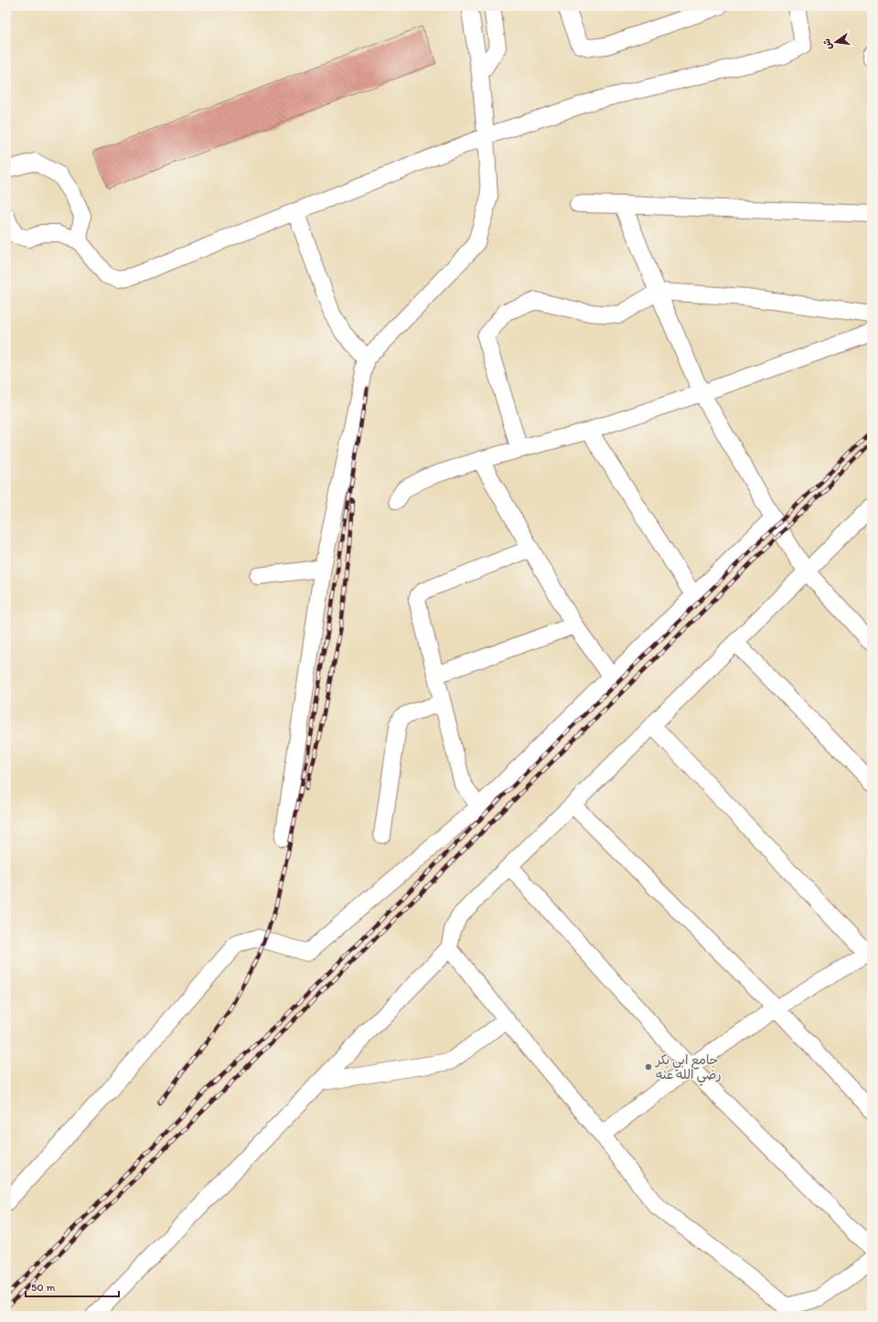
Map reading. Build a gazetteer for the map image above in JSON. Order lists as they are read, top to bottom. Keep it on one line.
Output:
{"places":["جامع ابي بكر رضي الله عنه"],"scale_bar":"50 m","north":"left"}
